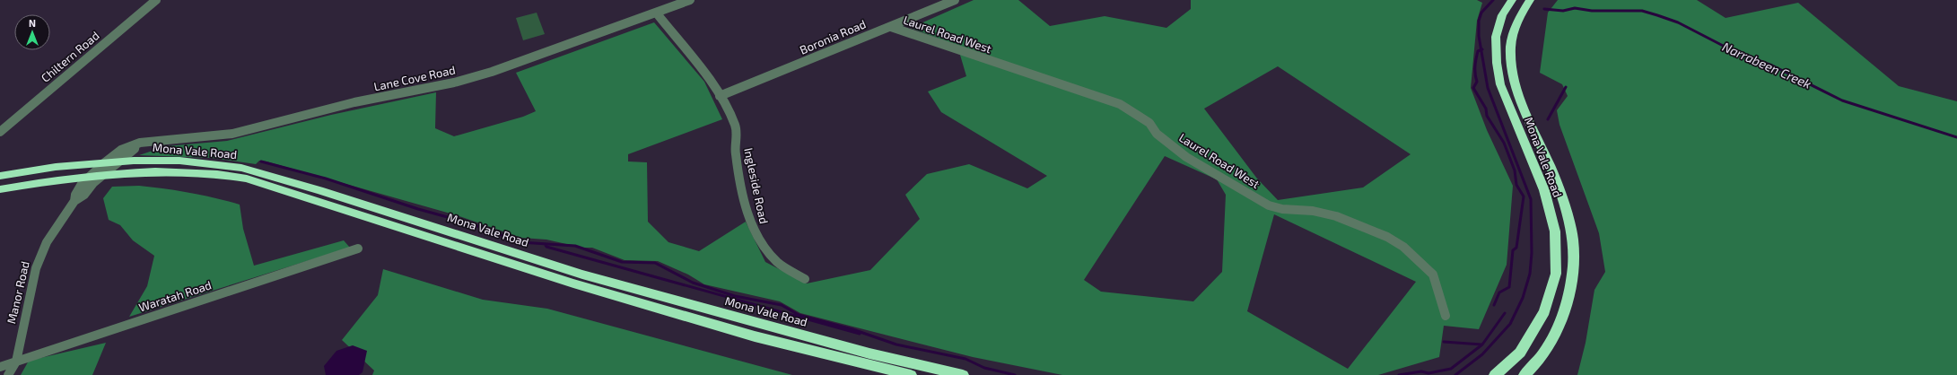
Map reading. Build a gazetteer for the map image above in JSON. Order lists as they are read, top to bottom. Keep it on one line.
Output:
{"streets":{"highway":["Mona Vale Road"],"street":["Laurel Road West","Boronia Road","Chiltern Road","Lane Cove Road","Ingleside Road","Manor Road","Waratah Road"]},"crossings":[["Laurel Road West","Boronia Road"],["Boronia Road","Ingleside Road"],["Lane Cove Road","Mona Vale Road"],["Lane Cove Road","Ingleside Road"],["Lane Cove Road","Manor Road"],["Mona Vale Road","Manor Road"],["Manor Road","Waratah Road"]],"water":["Narrabeen Creek"],"north":"top"}
